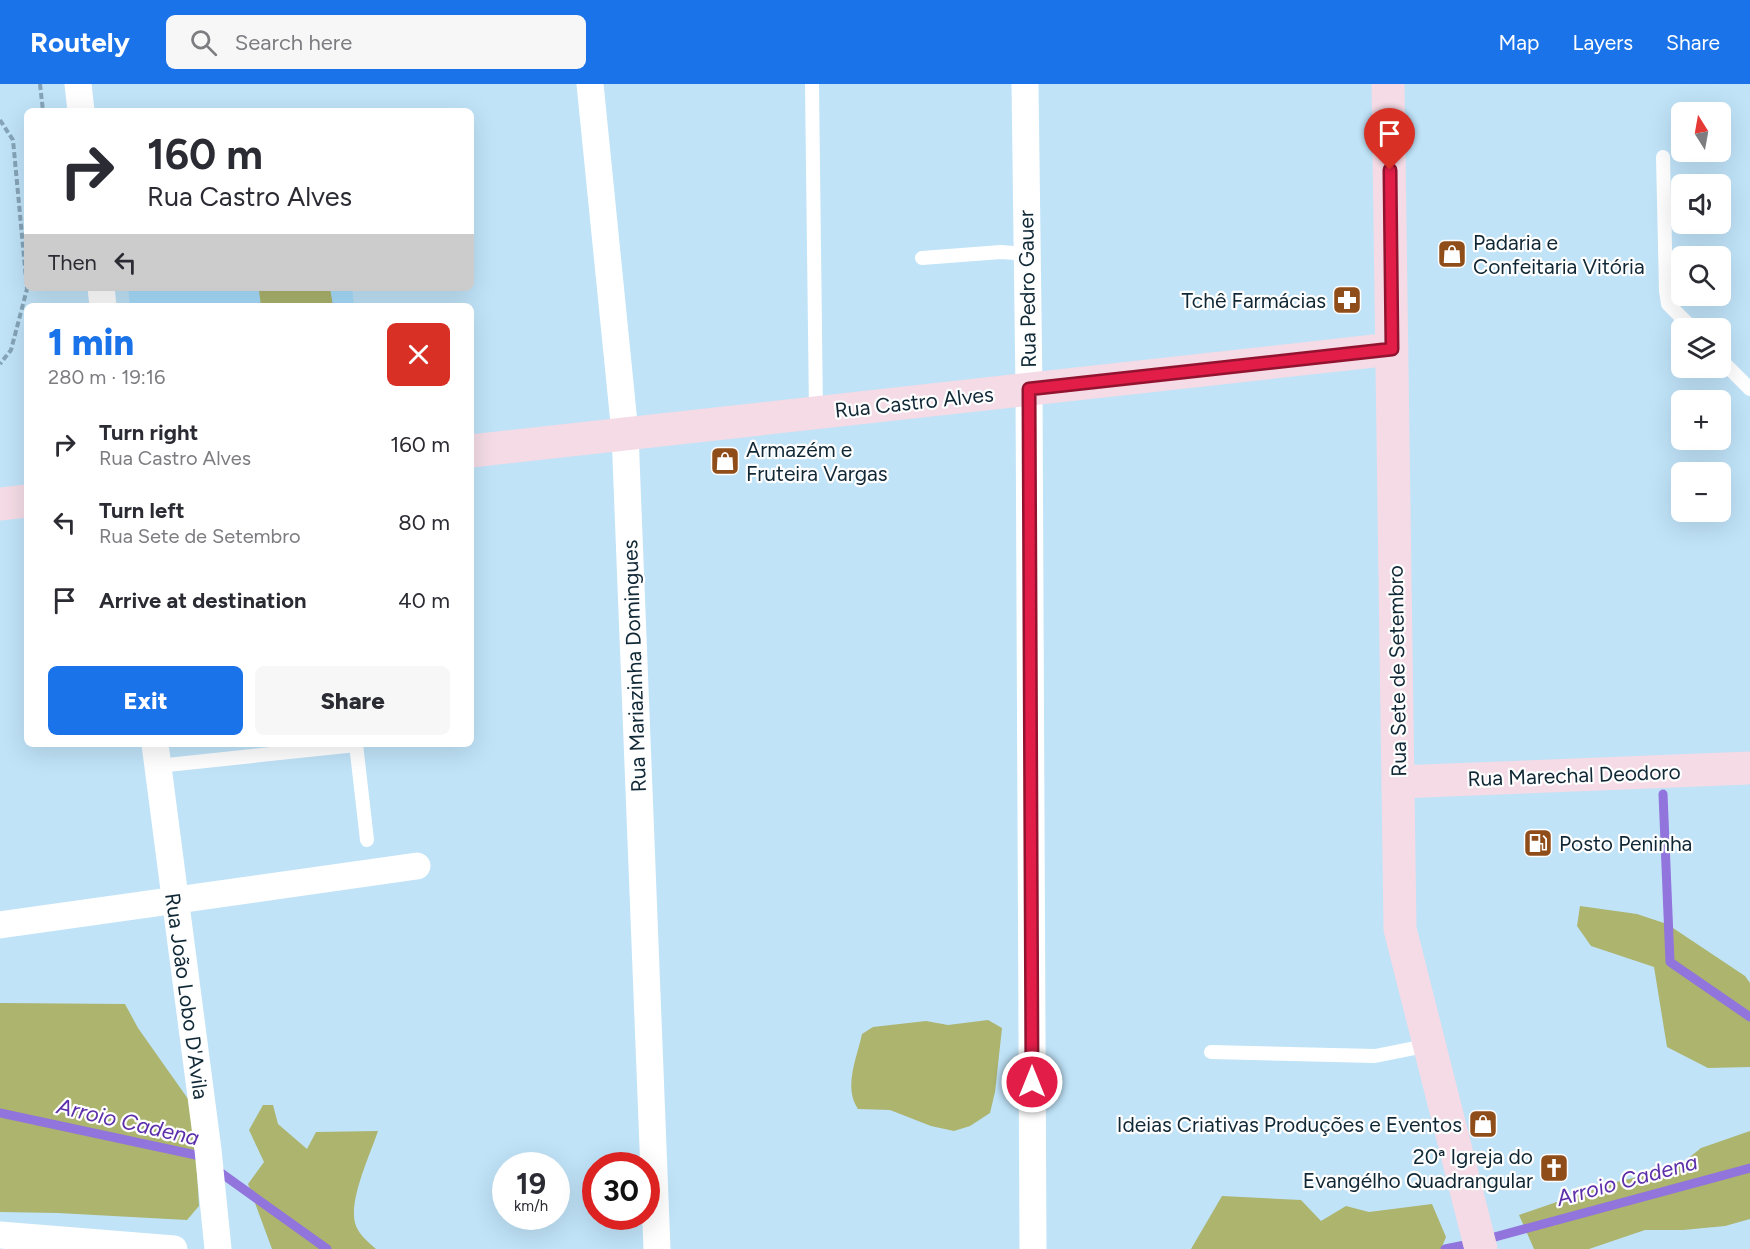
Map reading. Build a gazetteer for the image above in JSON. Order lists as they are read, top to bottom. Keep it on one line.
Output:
{"streets":{"street":["Rua Pedro Gauer","Rua Castro Alves","Rua Mariazinha Domingues","Rua Sete de Setembro","Rua Marechal Deodoro","Rua João Lobo D'Avila"]},"crossings":[["Rua Pedro Gauer","Rua Castro Alves"],["Rua Castro Alves","Rua Mariazinha Domingues"],["Rua Castro Alves","Rua Sete de Setembro"],["Rua Sete de Setembro","Rua Marechal Deodoro"]],"water":["Arroio Cadena"],"places":{"shop":["Padaria e Confeitaria Vitória","Armazém e Fruteira Vargas","Ideias Criativas Produções e Eventos"],"pharmacy":["Tchê Farmácias"],"fuel station":["Posto Peninha"],"church":["20ª Igreja do Evangélho Quadrangular"]},"north":"top","page":{"header":"Routely","search":"Search here","nav":["Map","Layers","Share"],"map_buttons":["+","−"],"turn":["160 m","Rua Castro Alves"],"then":"Then","heading":["1 min","280 m · 19:16"],"list":[{"name":"Turn right","note":"Rua Castro Alves","value":"160 m"},{"name":"Turn left","note":"Rua Sete de Setembro","value":"80 m"},{"name":"Arrive at destination","value":"40 m"}],"buttons":["Exit","Share"],"speed":"19 km/h","limit":"30"}}
